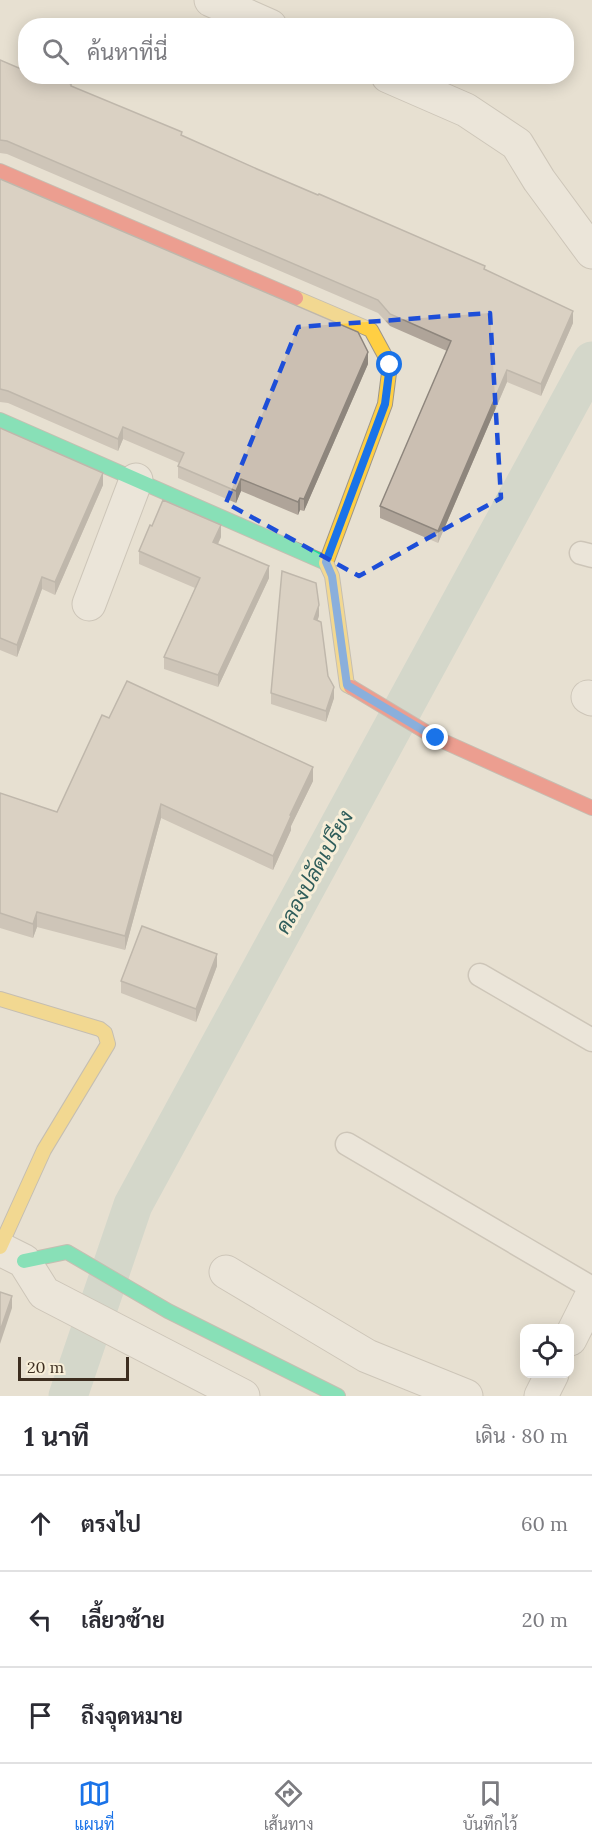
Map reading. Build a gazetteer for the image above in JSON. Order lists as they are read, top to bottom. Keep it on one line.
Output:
{"water":["คลองปลัดเปรียง"],"scale_bar":"20 m","page":{"search":"ค้นหาที่นี่","scale":"20 m","heading":["1 นาที","เดิน · 80 m"],"list":[["ตรงไป","60 m"],["เลี้ยวซ้าย","20 m"],"ถึงจุดหมาย"],"nav":["แผนที่","เส้นทาง","บันทึกไว้"]}}
